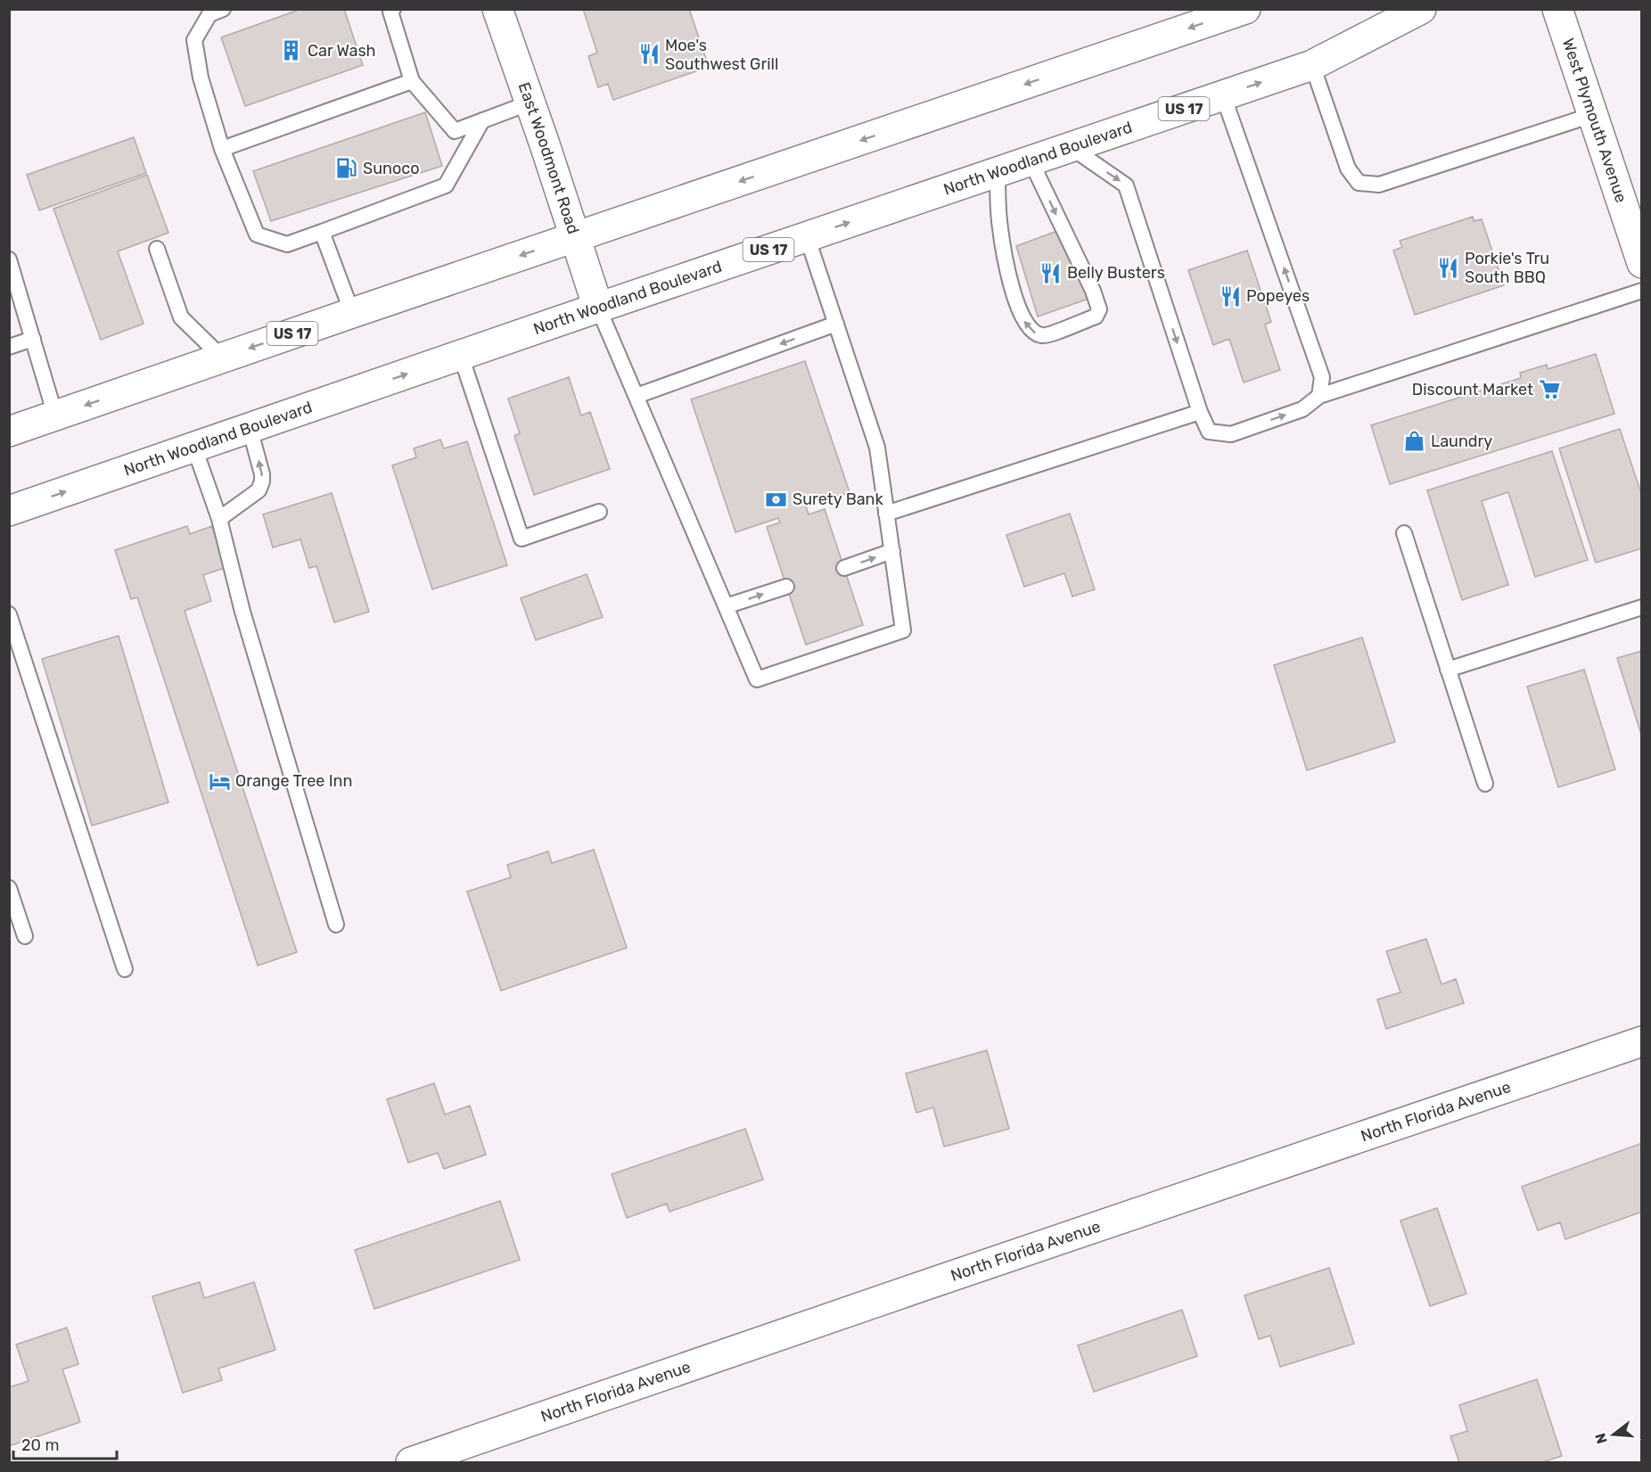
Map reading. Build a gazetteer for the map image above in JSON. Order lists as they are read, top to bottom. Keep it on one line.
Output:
{"streets":{"main road":["US 17","West Plymouth Avenue","East Woodmont Road","North Woodland Boulevard","North Florida Avenue"]},"crossings":[["US 17","East Woodmont Road"],["East Woodmont Road","North Woodland Boulevard"]],"places":{"building":["Car Wash"],"restaurant":["Moe's Southwest Grill","Porkie's Tru South BBQ","Belly Busters","Popeyes"],"fuel station":["Sunoco"],"supermarket":["Discount Market"],"shop":["Laundry"],"bank":["Surety Bank"],"hotel":["Orange Tree Inn"]},"scale_bar":"20 m","north":"left"}
